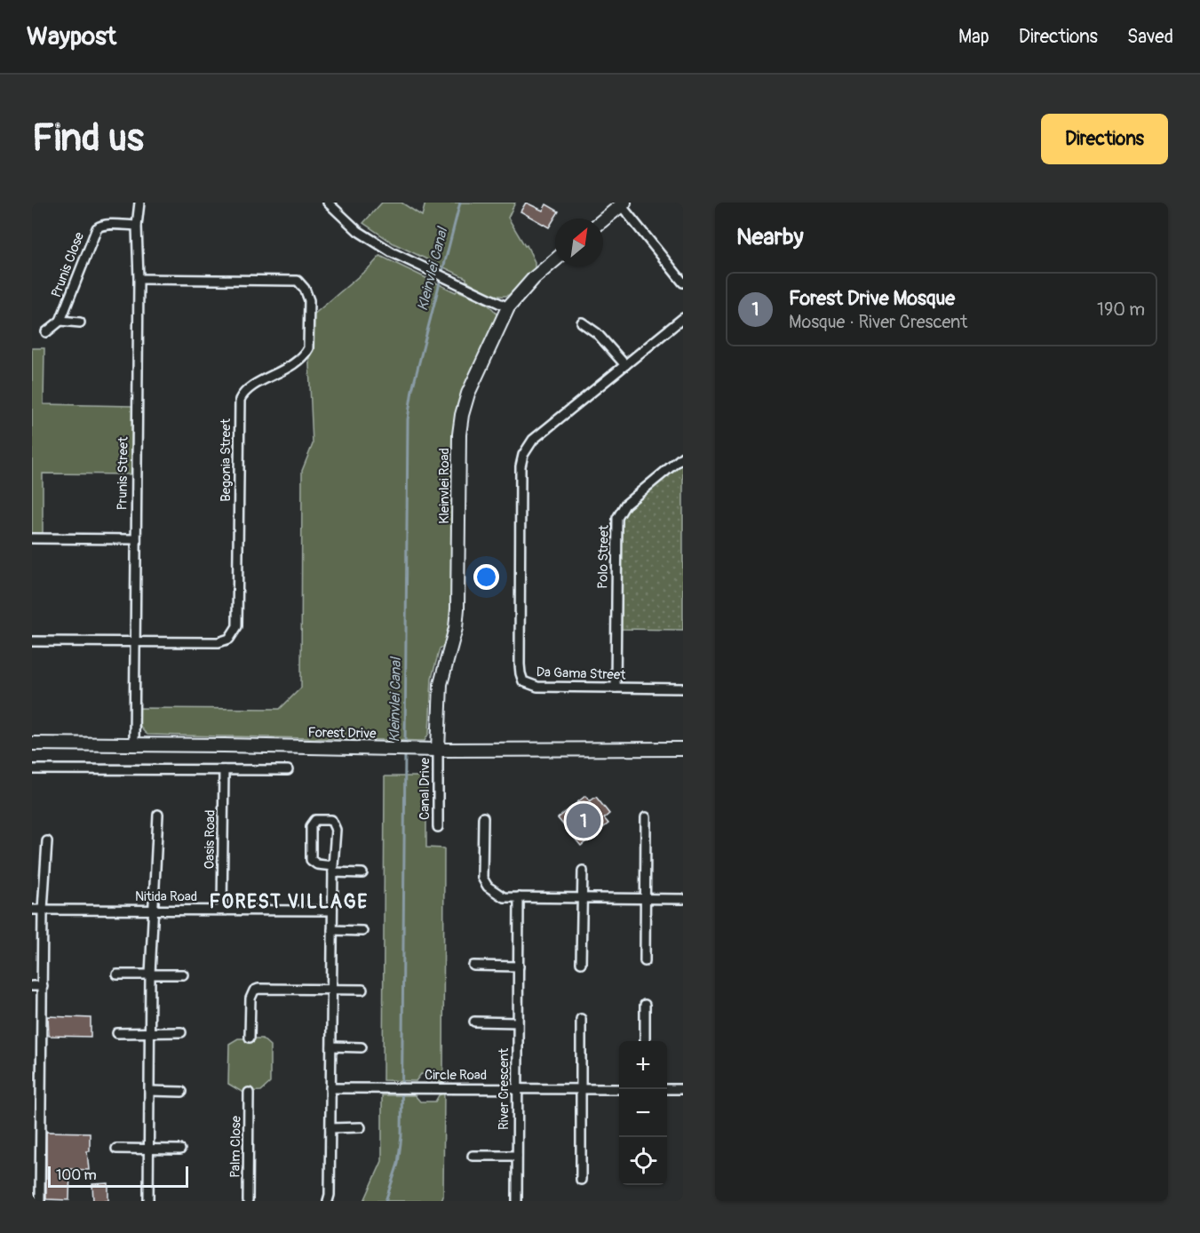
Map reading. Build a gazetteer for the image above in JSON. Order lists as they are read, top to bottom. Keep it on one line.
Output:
{"streets":{"street":["Prunis Close","Begonia Street","Prunis Street","Kleinvlei Road","Polo Street","Da Gama Street","Forest Drive","Canal Drive","Oasis Road","Nitida Road","Circle Road","River Crescent","Palm Close"]},"crossings":[["Prunis Close","Prunis Street"],["Begonia Street","Prunis Street"],["Prunis Street","Forest Drive"],["Kleinvlei Road","Forest Drive"],["Kleinvlei Road","Canal Drive"],["Polo Street","Da Gama Street"],["Forest Drive","Canal Drive"],["Oasis Road","Nitida Road"],["Circle Road","River Crescent"]],"districts":["FOREST VILLAGE"],"water":["Kleinvlei Canal"],"scale_bar":"100 m","north":"top right","page":{"header":"Waypost","nav":["Map","Directions","Saved"],"buttons":"Directions","title":"Find us","heading":"Nearby","list":[{"mark":"1","name":"Forest Drive Mosque","note":"Mosque · River Crescent","value":"190 m"}],"pins":"1","map_buttons":["+","−"],"scale":"100 m"}}
